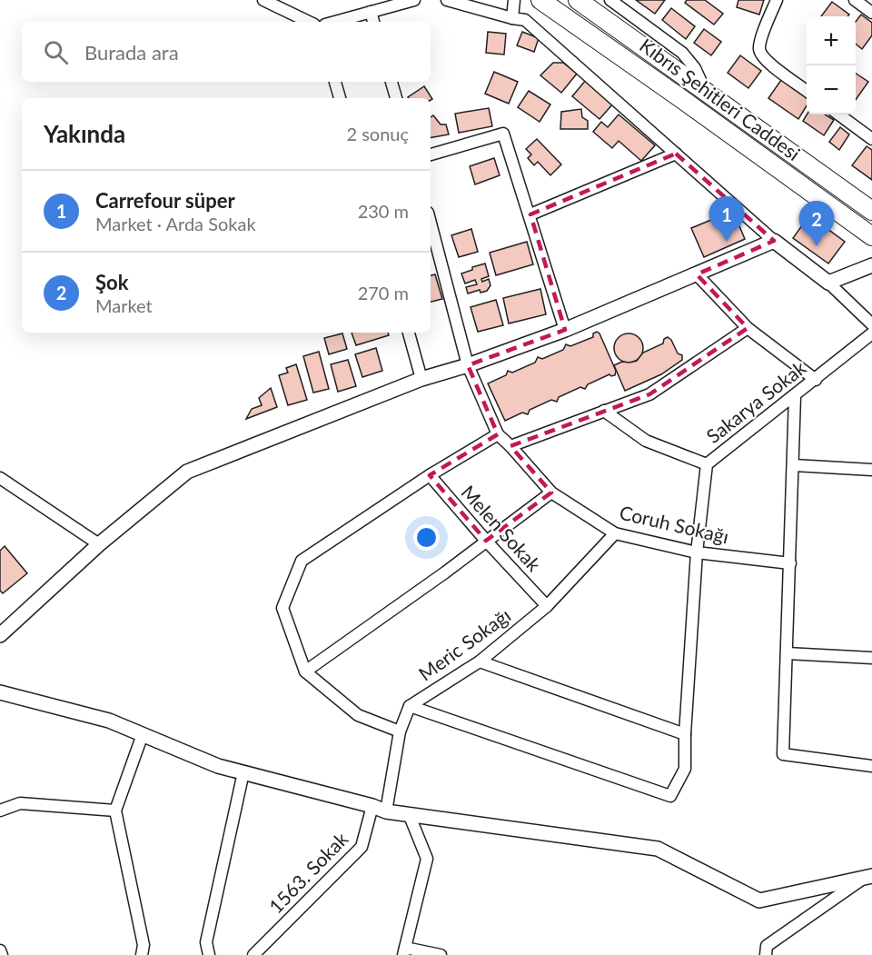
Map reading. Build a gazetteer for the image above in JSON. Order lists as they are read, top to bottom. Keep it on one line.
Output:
{"streets":{"highway":["Kıbrıs Şehitleri Caddesi"],"street":["Sakarya Sokak","Coruh Sokağı","Melen Sokak","Meric Sokağı","1563. Sokak"]},"crossings":[["Sakarya Sokak","Coruh Sokağı"],["Sakarya Sokak","Meric Sokağı"],["Coruh Sokağı","Meric Sokağı"],["Melen Sokak","Meric Sokağı"]],"page":{"map_buttons":["+","−"],"search":"Burada ara","heading":["Yakında","2 sonuç"],"list":[{"mark":"1","name":"Carrefour süper","note":"Market · Arda Sokak","value":"230 m"},{"mark":"2","name":"Şok","note":"Market","value":"270 m"}],"pins":["1","2"]}}
